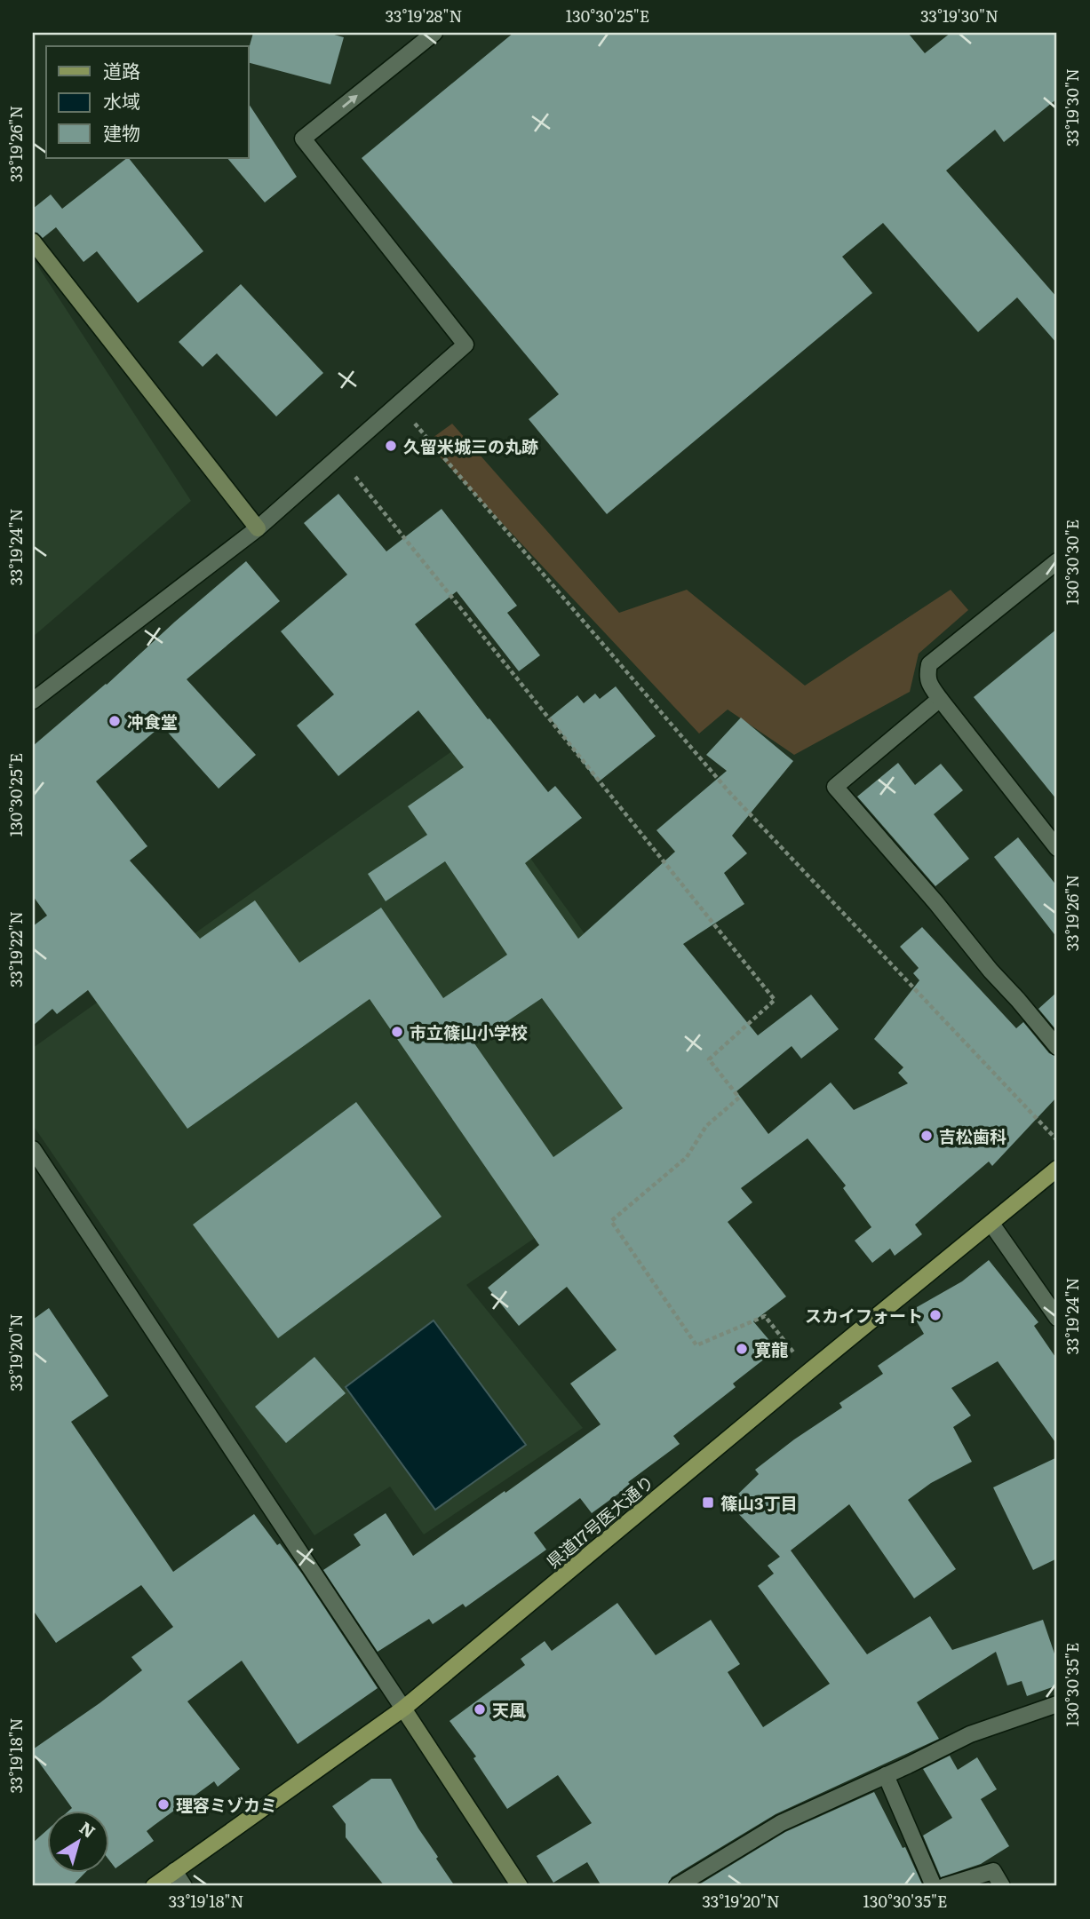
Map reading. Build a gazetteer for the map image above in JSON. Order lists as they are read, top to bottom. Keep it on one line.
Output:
{"streets":{"main road":["県道17号医大通り"]},"places":{"other":["久留米城三の丸跡","冲食堂","市立篠山小学校","吉松歯科","スカイフォート","寛龍","天風","理容ミゾカミ"],"transit":["篠山3丁目"]},"legend":["道路","水域","建物"],"north":"top right","coordinates":["33°19'28\"N","130°30'25\"E","33°19'30\"N","33°19'26\"N","33°19'24\"N","130°30'30\"E","33°19'22\"N","33°19'20\"N","130°30'35\"E","33°19'18\"N"]}
